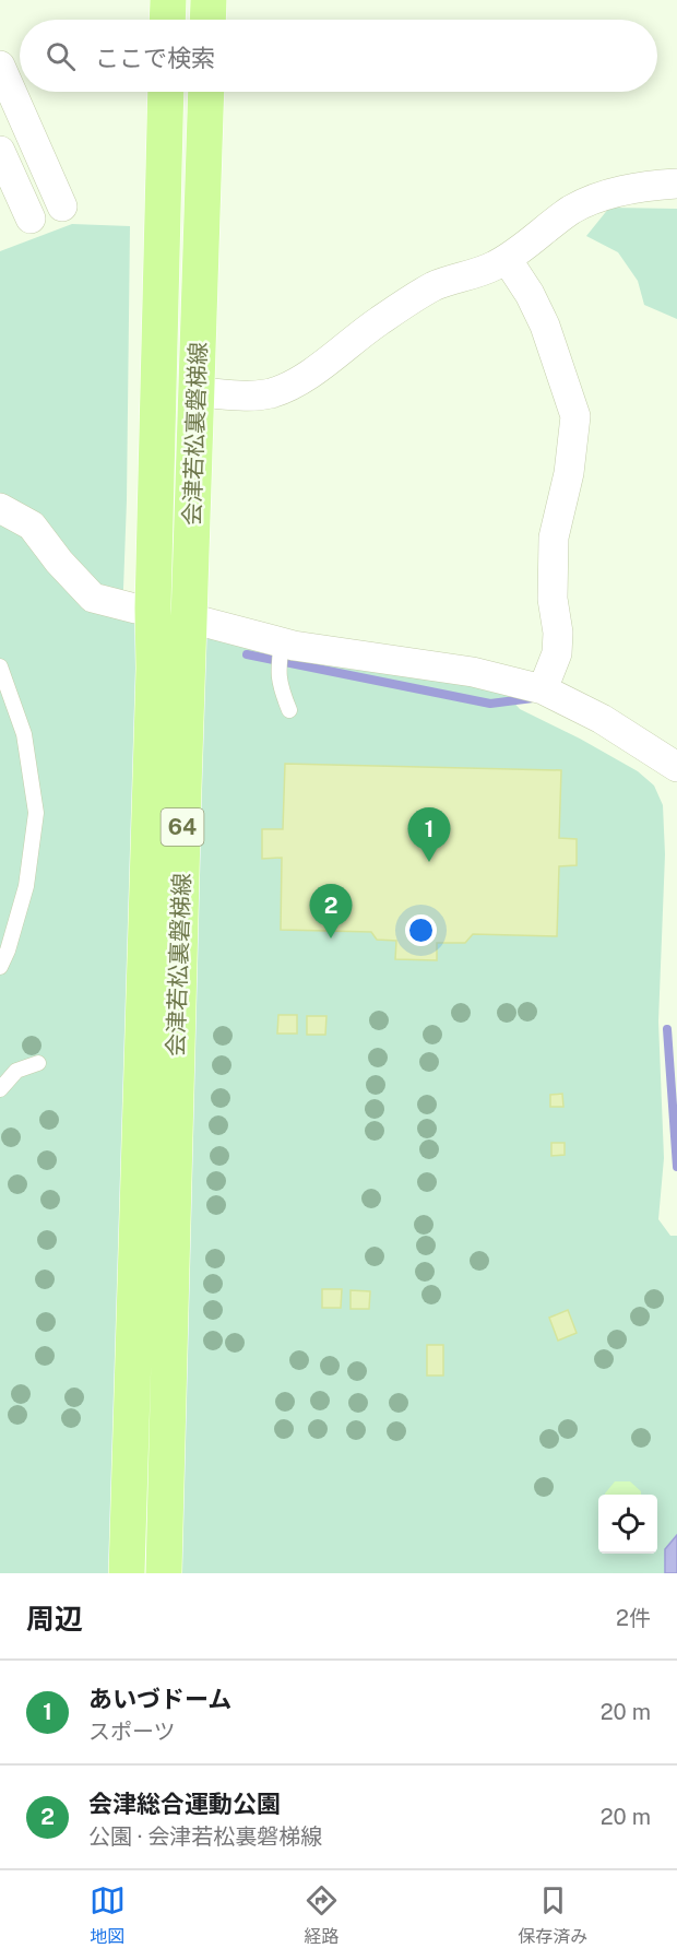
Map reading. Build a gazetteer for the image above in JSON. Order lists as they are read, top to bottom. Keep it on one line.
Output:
{"streets":{"main road":["会津若松裏磐梯線","64"]},"page":{"search":"ここで検索","pins":["1","2"],"heading":["周辺","2件"],"list":[{"mark":"1","name":"あいづドーム","note":"スポーツ","value":"20 m"},{"mark":"2","name":"会津総合運動公園","note":"公園 · 会津若松裏磐梯線","value":"20 m"}],"nav":["地図","経路","保存済み"]}}
